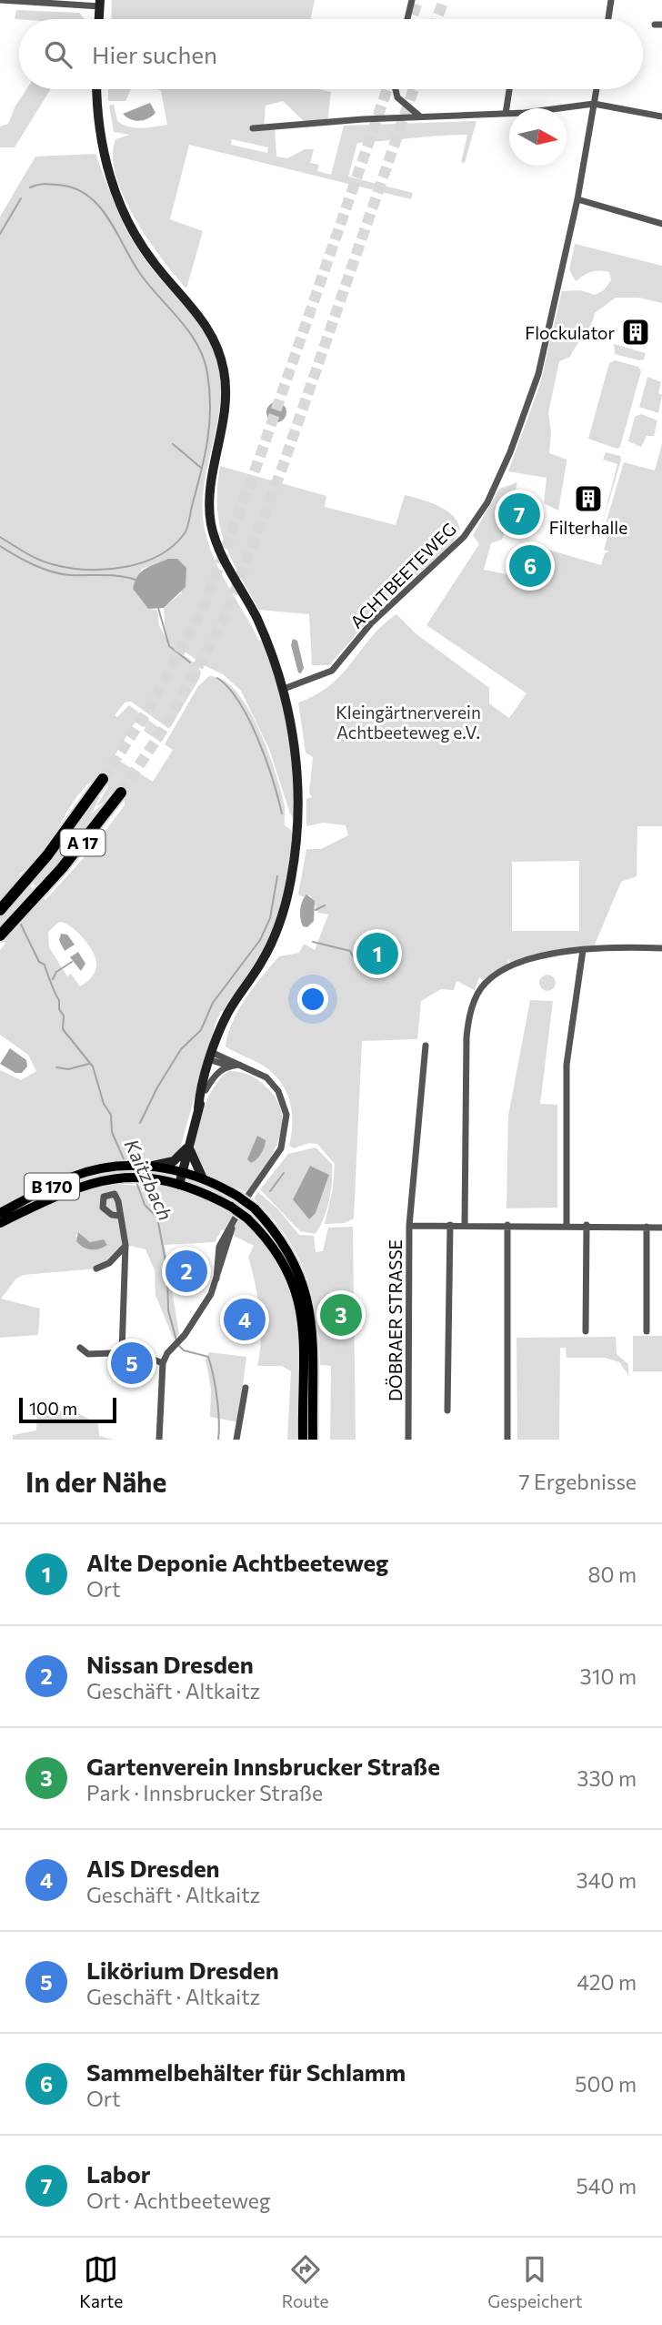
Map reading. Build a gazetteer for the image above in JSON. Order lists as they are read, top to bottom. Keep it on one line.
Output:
{"streets":{"highway":["A 17"],"main road":["B 170"],"street":["ACHTBEETEWEG","DÖBRAER STRASSE"]},"water":["Kaitzbach"],"parks":["Kleingärtnerverein Achtbeeteweg e.V."],"places":{"building":["Flockulator","Filterhalle"]},"scale_bar":"100 m","north":"right","page":{"search":"Hier suchen","pins":["7","6","1","2","3","4","5"],"scale":"100 m","heading":["In der Nähe","7 Ergebnisse"],"list":[{"mark":"1","name":"Alte Deponie Achtbeeteweg","note":"Ort","value":"80 m"},{"mark":"2","name":"Nissan Dresden","note":"Geschäft · Altkaitz","value":"310 m"},{"mark":"3","name":"Gartenverein Innsbrucker Straße","note":"Park · Innsbrucker Straße","value":"330 m"},{"mark":"4","name":"AIS Dresden","note":"Geschäft · Altkaitz","value":"340 m"},{"mark":"5","name":"Likörium Dresden","note":"Geschäft · Altkaitz","value":"420 m"},{"mark":"6","name":"Sammelbehälter für Schlamm","note":"Ort","value":"500 m"},{"mark":"7","name":"Labor","note":"Ort · Achtbeeteweg","value":"540 m"}],"nav":["Karte","Route","Gespeichert"]}}
